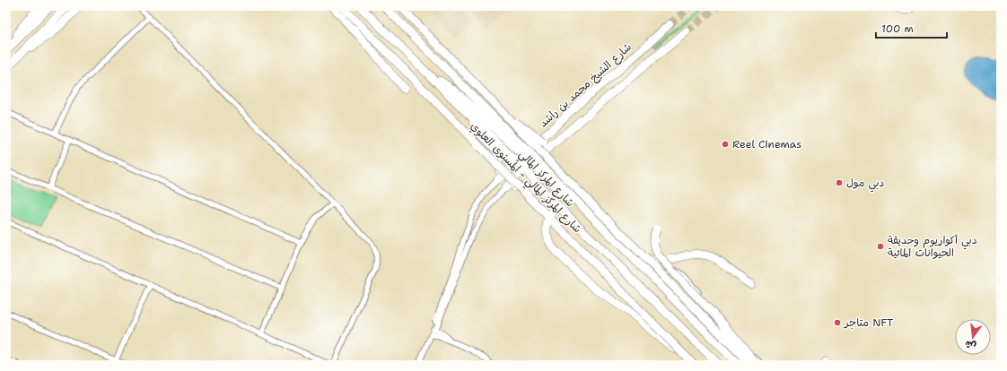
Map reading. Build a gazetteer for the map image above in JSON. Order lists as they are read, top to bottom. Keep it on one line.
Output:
{"streets":{"main road":["شارع الشيخ محمد بن راشد","شارع المركز المالي - المستوى العلوي","شارع المركز المالي"]},"crossings":[["شارع الشيخ محمد بن راشد","شارع المركز المالي"]],"places":["Reel Cinemas","دبي مول","دبي أكواريوم وحديقة الحيوانات المائية","متاجر NFT"],"scale_bar":"100 m","north":"bottom"}
